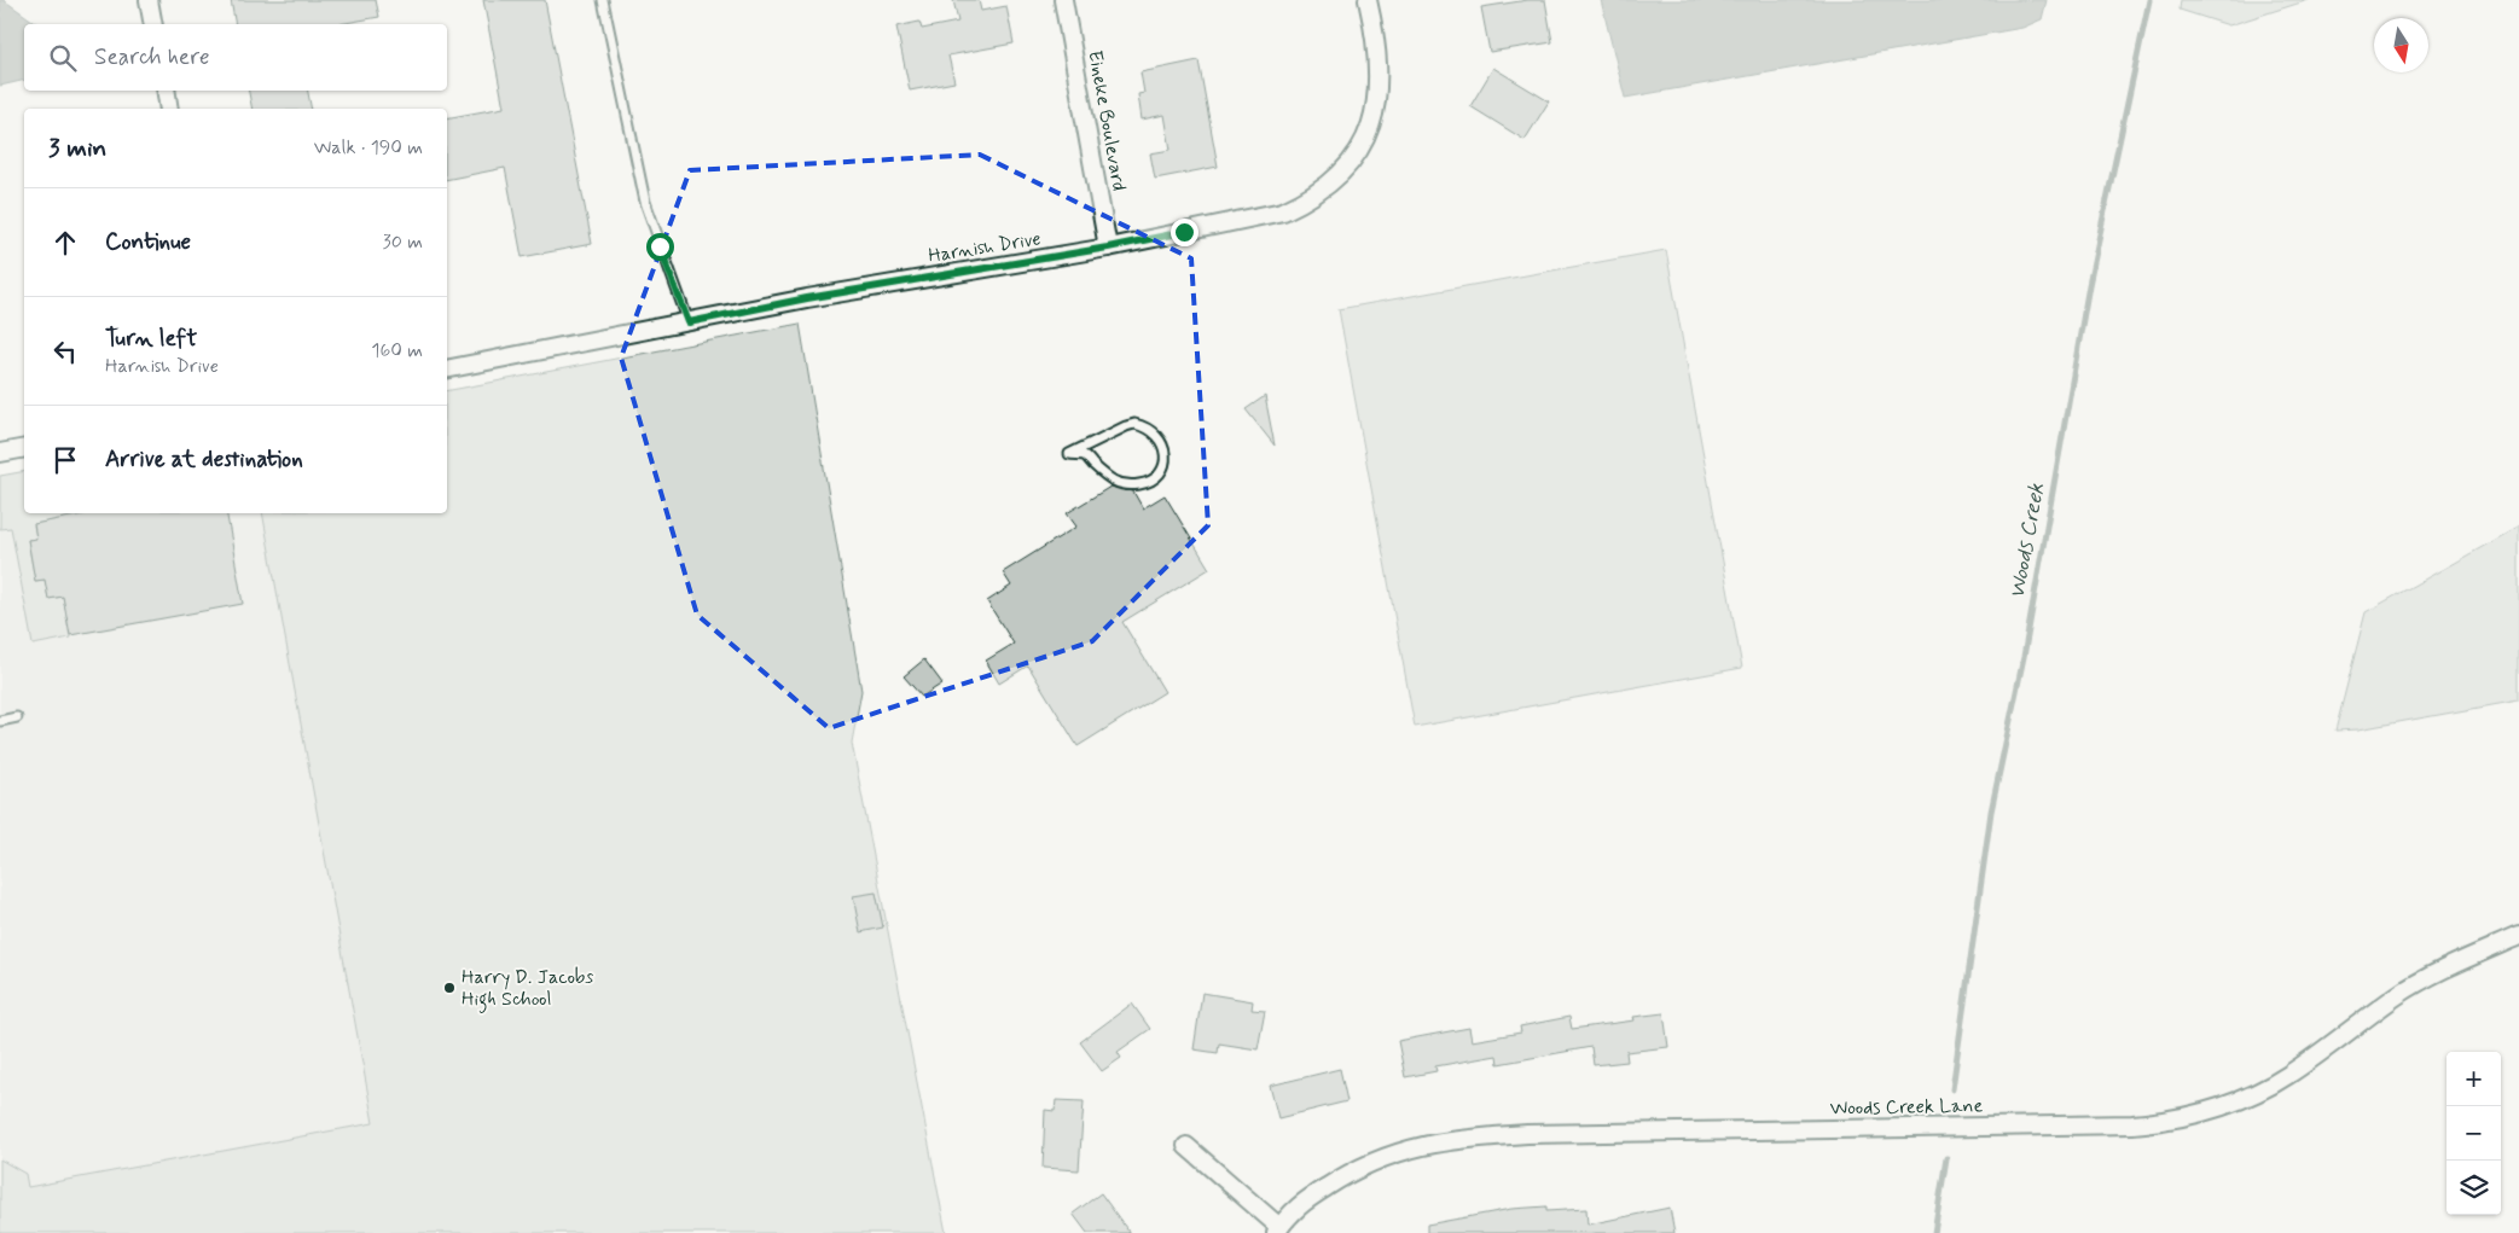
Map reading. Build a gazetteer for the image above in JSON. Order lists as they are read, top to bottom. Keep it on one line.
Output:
{"streets":{"street":["Eineke Boulevard","Harnish Drive","Woods Creek Lane"]},"crossings":[["Eineke Boulevard","Harnish Drive"]],"water":["Woods Creek"],"places":["Harry D. Jacobs High School"],"north":"bottom","page":{"search":"Search here","heading":["3 min","Walk · 190 m"],"list":[["Continue","30 m"],["Turn left","Harnish Drive","160 m"],"Arrive at destination"],"map_buttons":["+","−"]}}
